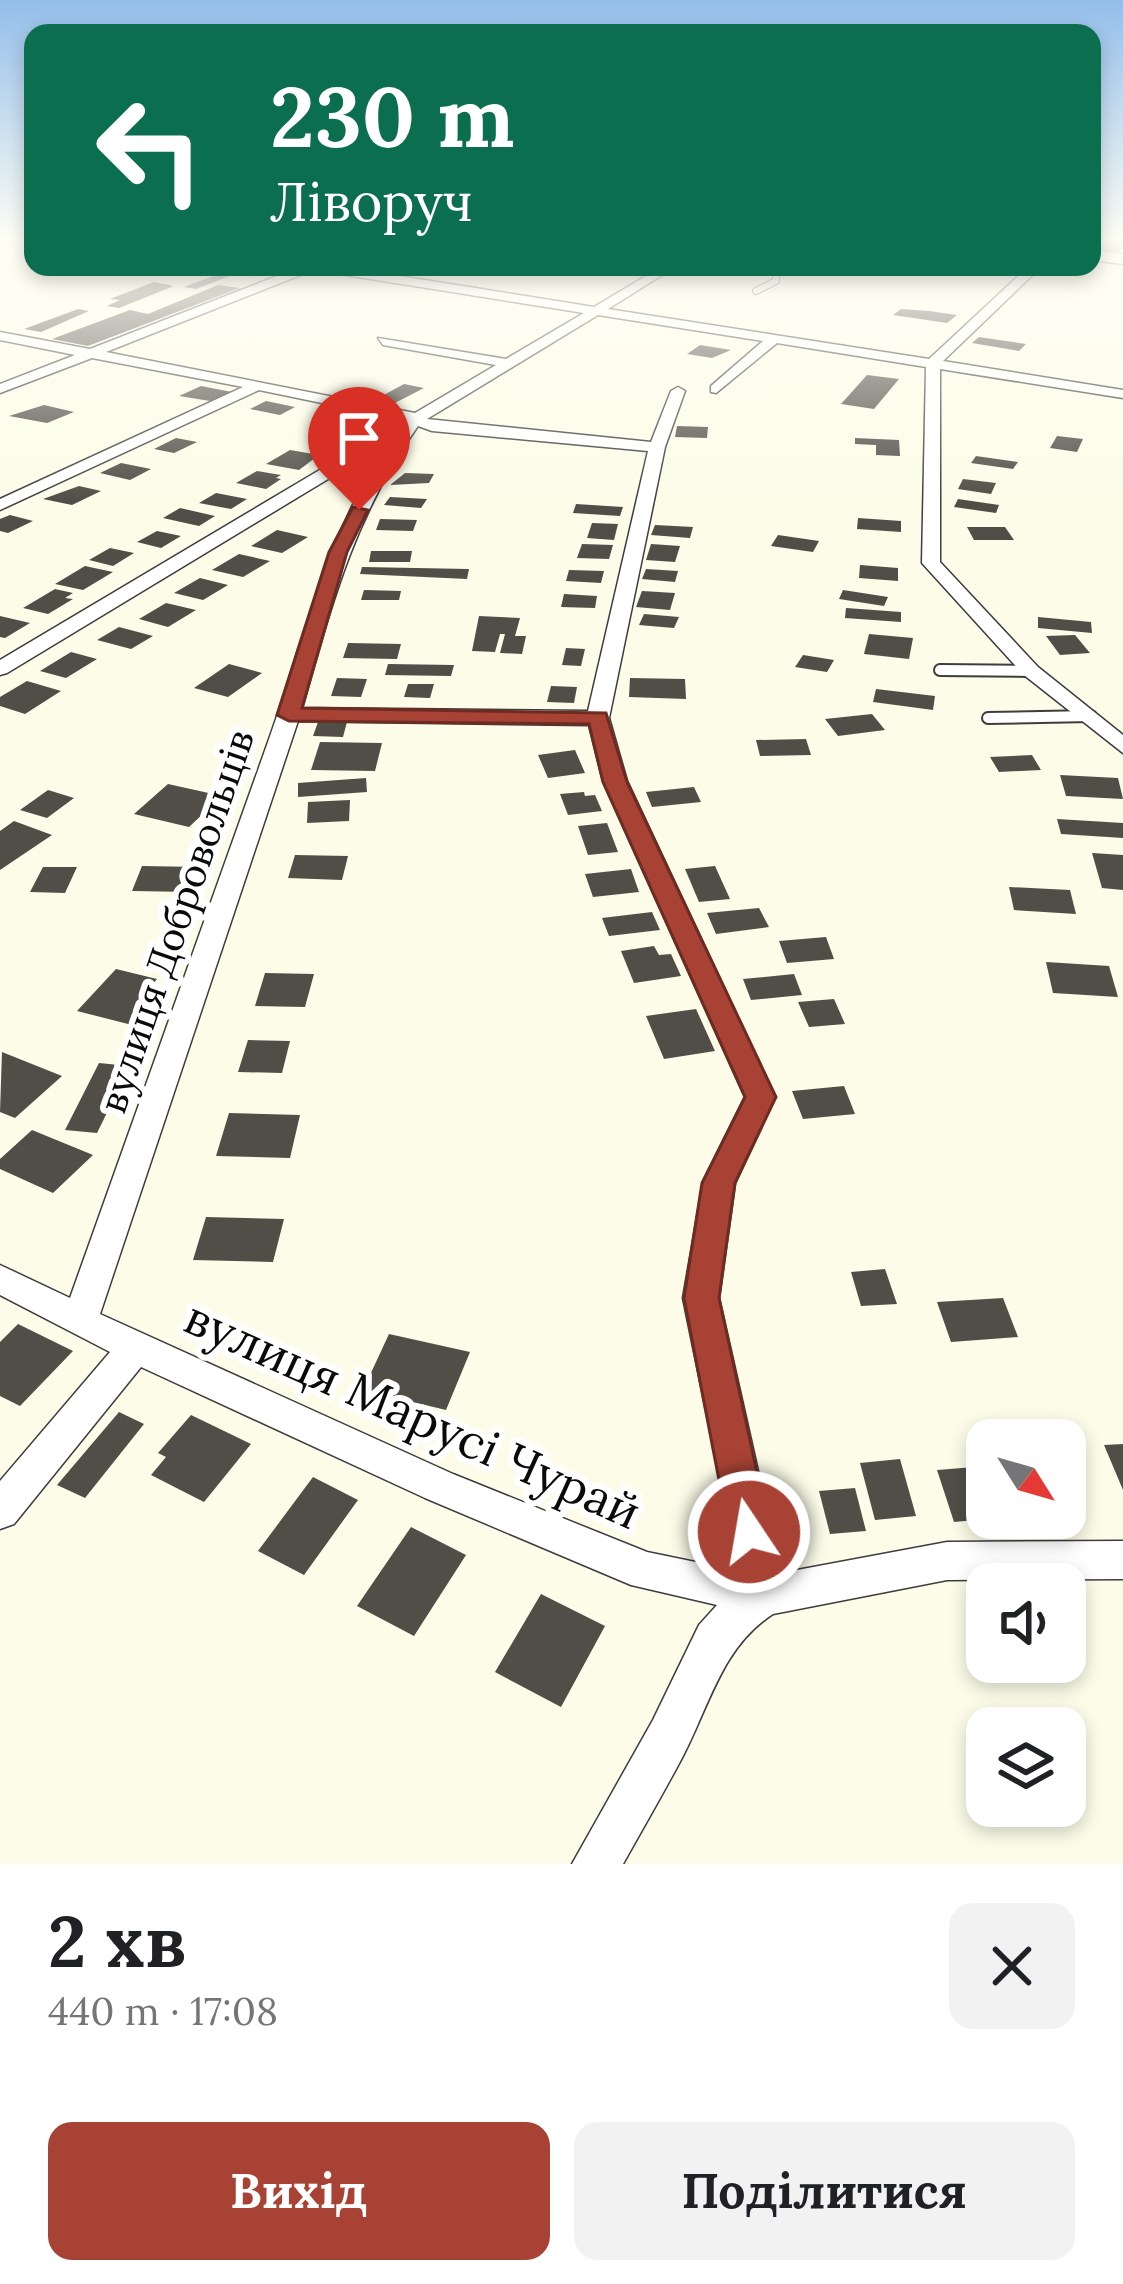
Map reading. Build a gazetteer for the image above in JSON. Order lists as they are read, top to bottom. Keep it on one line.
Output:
{"streets":{"street":["вулиця Добровольців","вулиця Марусі Чурай"]},"crossings":[["вулиця Добровольців","вулиця Марусі Чурай"]],"north":"bottom right","page":{"turn":["230 m","Ліворуч"],"heading":["2 хв","440 m · 17:08"],"buttons":["Вихід","Поділитися"]}}
